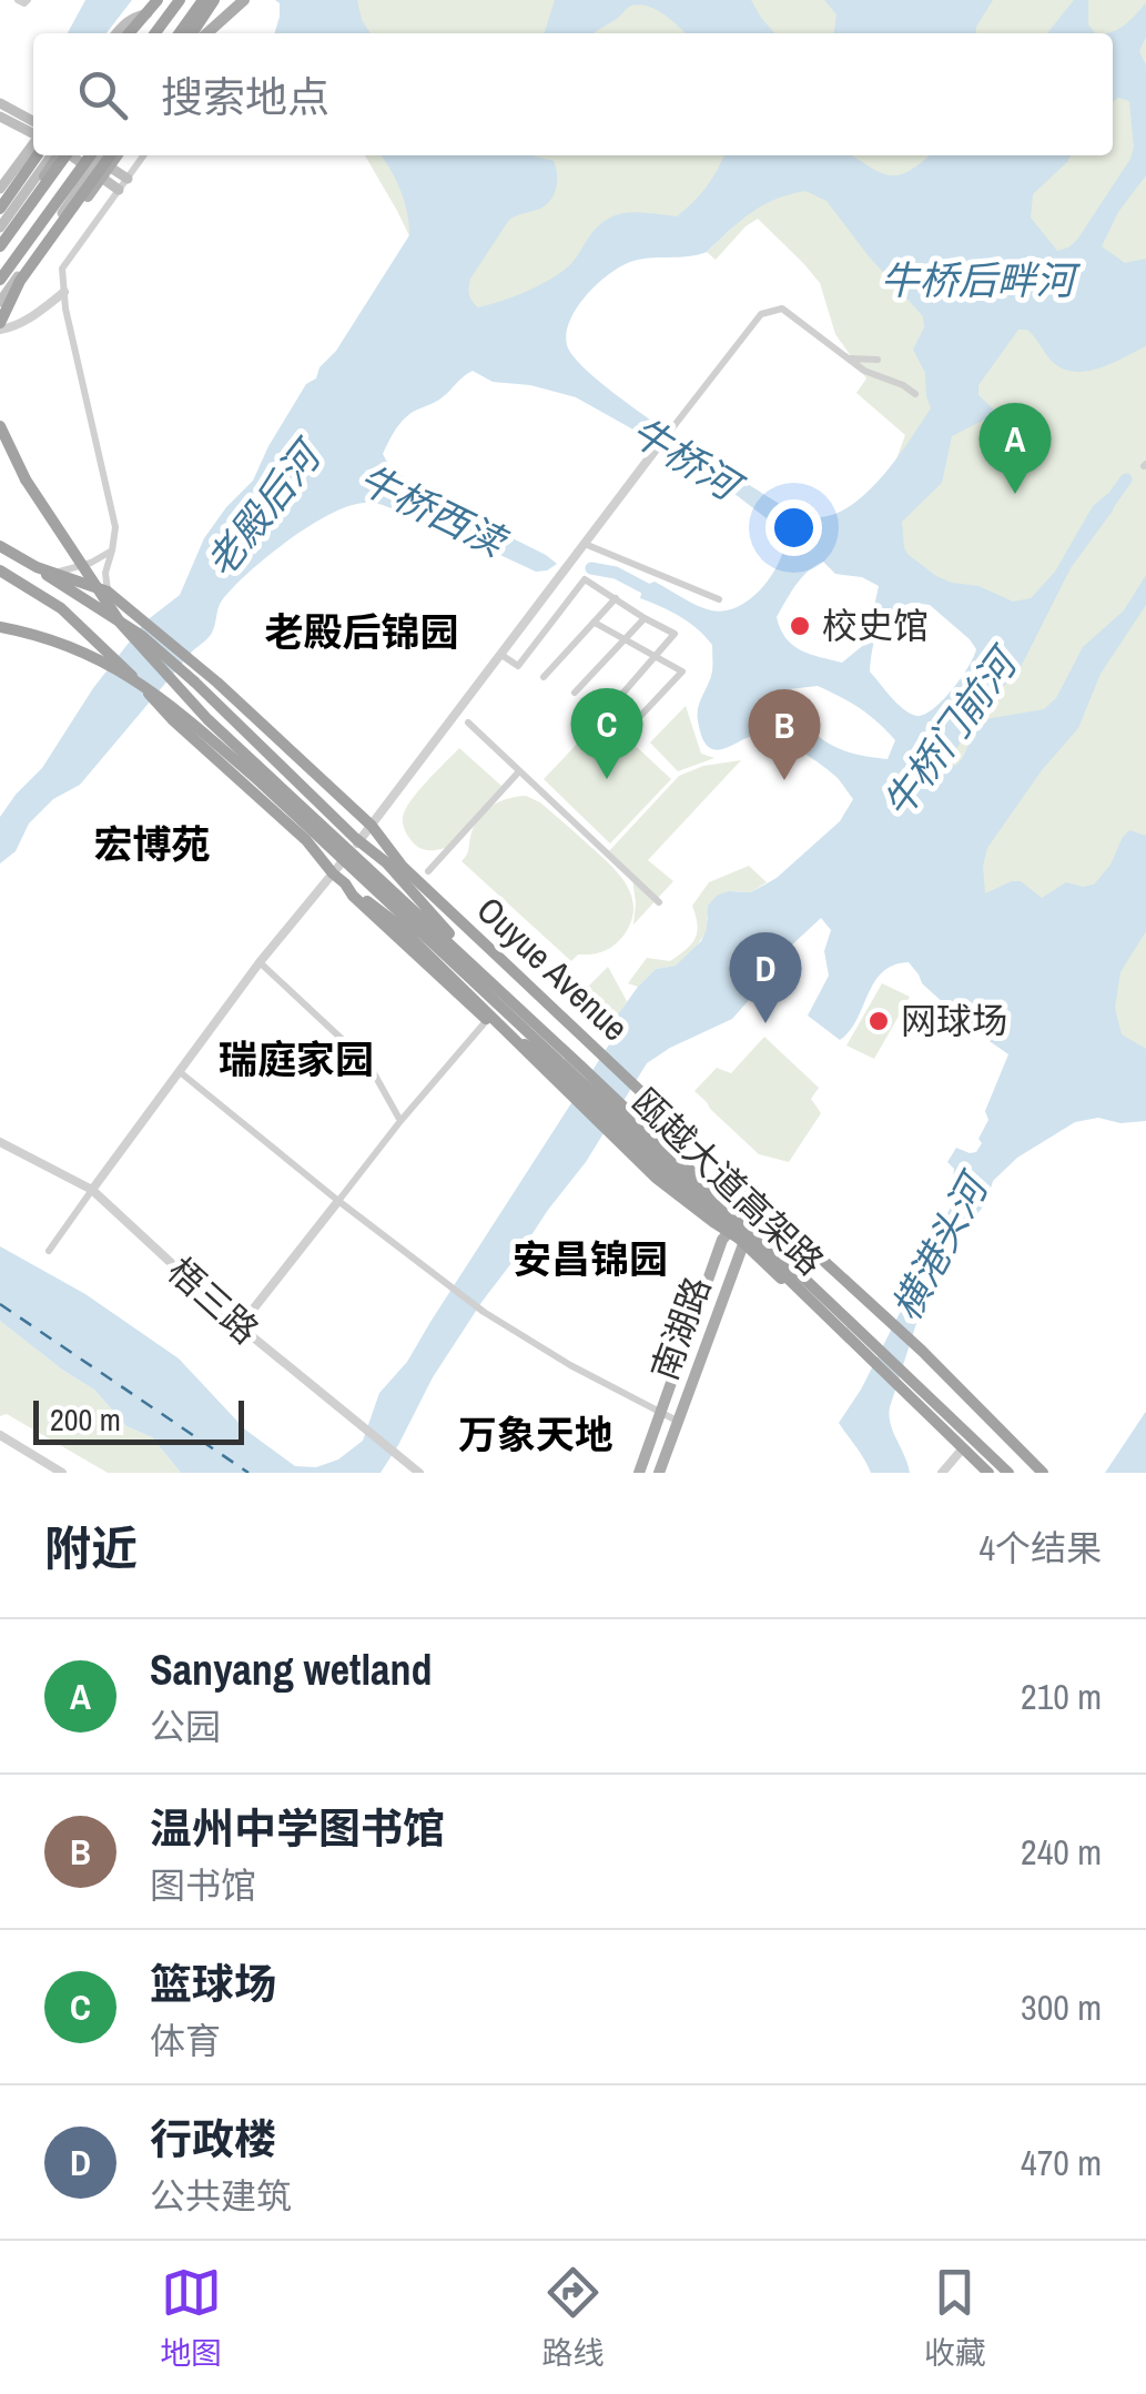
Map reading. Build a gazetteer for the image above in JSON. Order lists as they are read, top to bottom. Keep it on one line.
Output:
{"streets":{"highway":["Ouyue Avenue","瓯越大道高架路"],"main road":["南湖路"],"street":["梧三路"]},"crossings":[["Ouyue Avenue","瓯越大道高架路"],["Ouyue Avenue","南湖路"]],"districts":["老殿后锦园","宏博苑","瑞庭家园","安昌锦园","万象天地"],"water":["牛桥后畔河","牛桥河","老殿后河","牛桥西渎","牛桥门前河","横港头河"],"places":["校史馆","网球场"],"scale_bar":"200 m","page":{"search":"搜索地点","pins":["A","C","B","D"],"scale":"200 m","heading":["附近","4个结果"],"list":[{"mark":"A","name":"Sanyang wetland","note":"公园","value":"210 m"},{"mark":"B","name":"温州中学图书馆","note":"图书馆","value":"240 m"},{"mark":"C","name":"篮球场","note":"体育","value":"300 m"},{"mark":"D","name":"行政楼","note":"公共建筑","value":"470 m"}],"nav":["地图","路线","收藏"]}}
